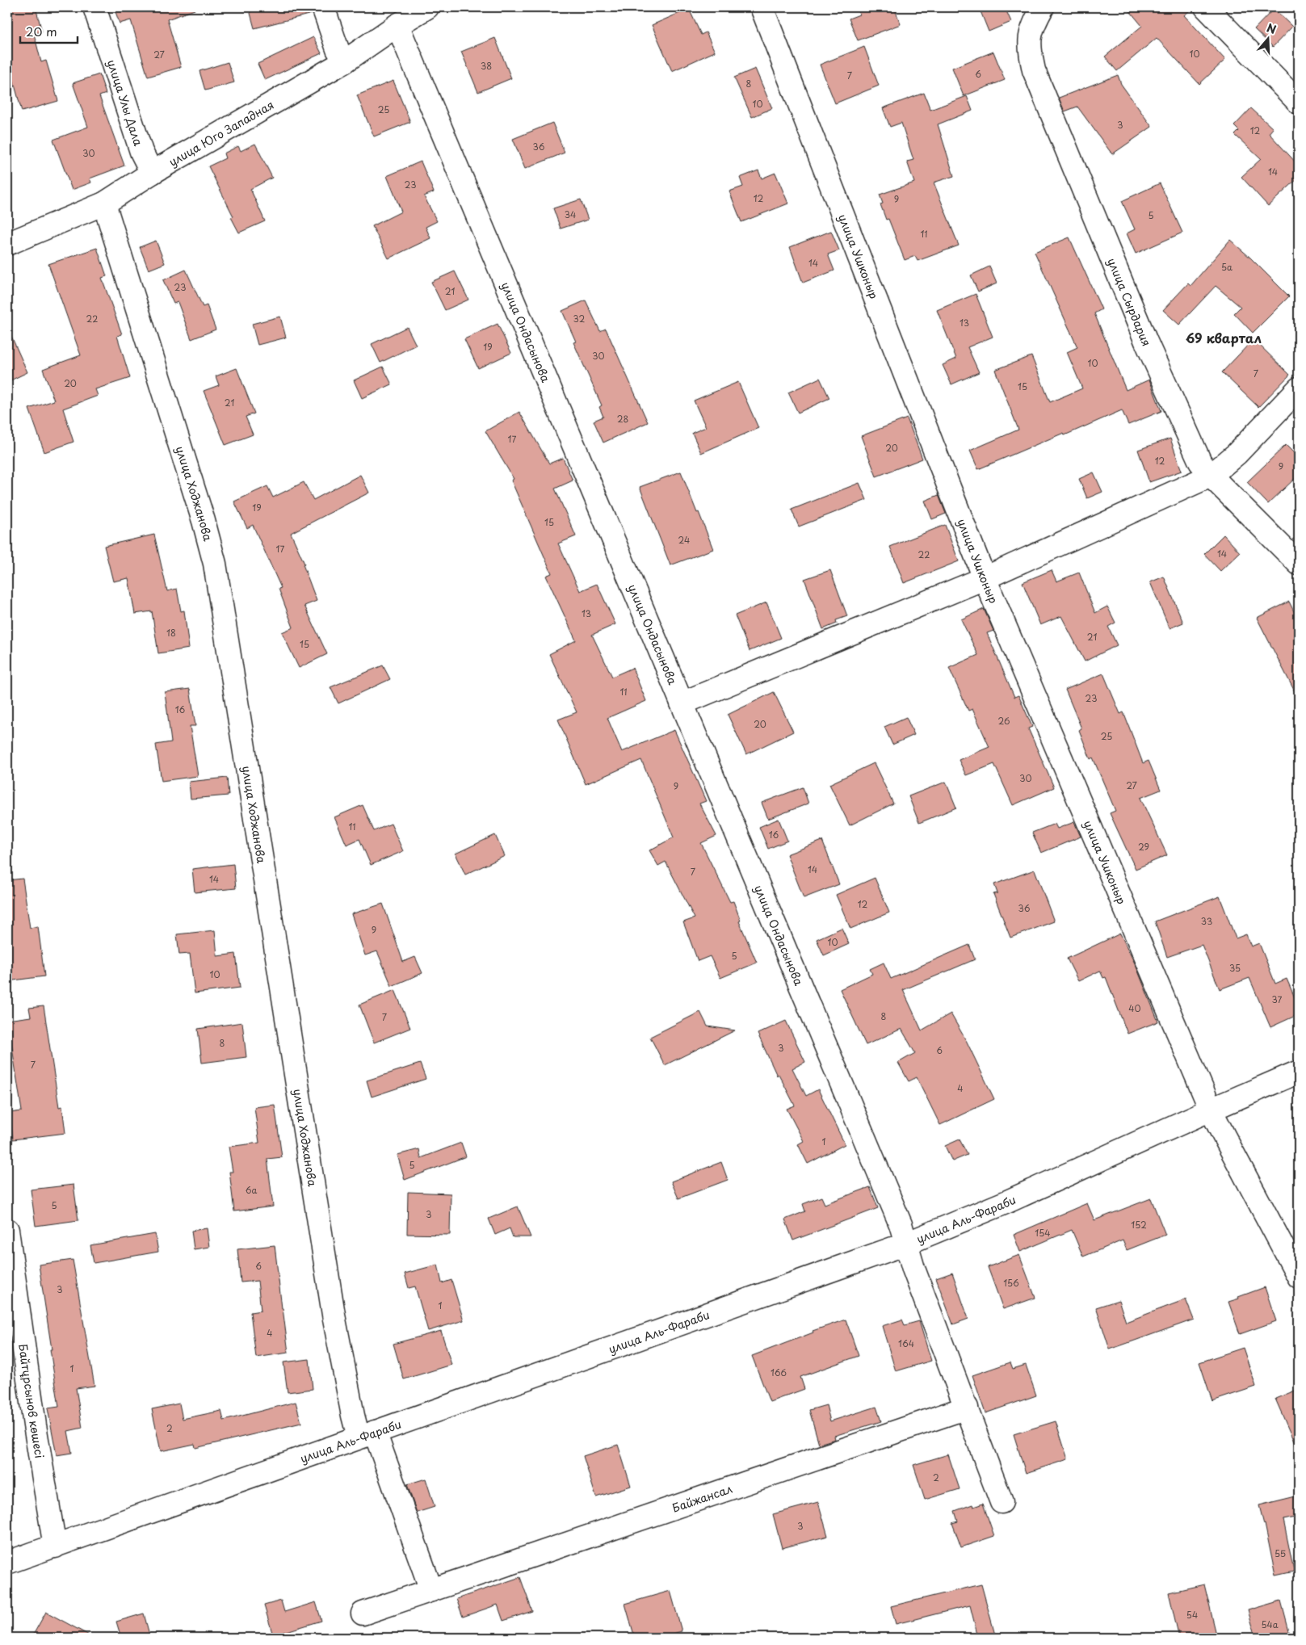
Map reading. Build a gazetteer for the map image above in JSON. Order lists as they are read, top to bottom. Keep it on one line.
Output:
{"streets":{"street":["улица Улы Дала","улица Юго Западная","улица Ушконыр","улица Сырдария","улица Ондасынова","улица Ходжанова","улица Аль-Фараби","Байтұрсынов көшесі","Байжансал"]},"crossings":[["улица Улы Дала","улица Юго Западная"],["улица Юго Западная","улица Ондасынова"],["улица Юго Западная","улица Ходжанова"],["улица Ушконыр","улица Аль-Фараби"],["улица Ондасынова","улица Аль-Фараби"],["улица Ходжанова","улица Аль-Фараби"],["улица Аль-Фараби","Байтұрсынов көшесі"]],"districts":["69 квартал"],"house_numbers":["10","27","38","6","7","8","10","25","3","12","36","30","14","23","12","9","34","5","11","14","5а","23","21","22","32","13","19","30","10","7","20","15","21","28","17","20","12","9","19","15","24","17","14","22","13","18","21","15","11","23","16","26","20","25","30","27","9","11","16","29","14","7","14","12","36","33","9","10","5","35","10","37","40","8","7","8","3","6","7","4","1","5","6а","5","3","152","154","6","156","3","1","4","164","1","166","2","2","3","55","54","54а"],"scale_bar":"20 m","north":"top"}
